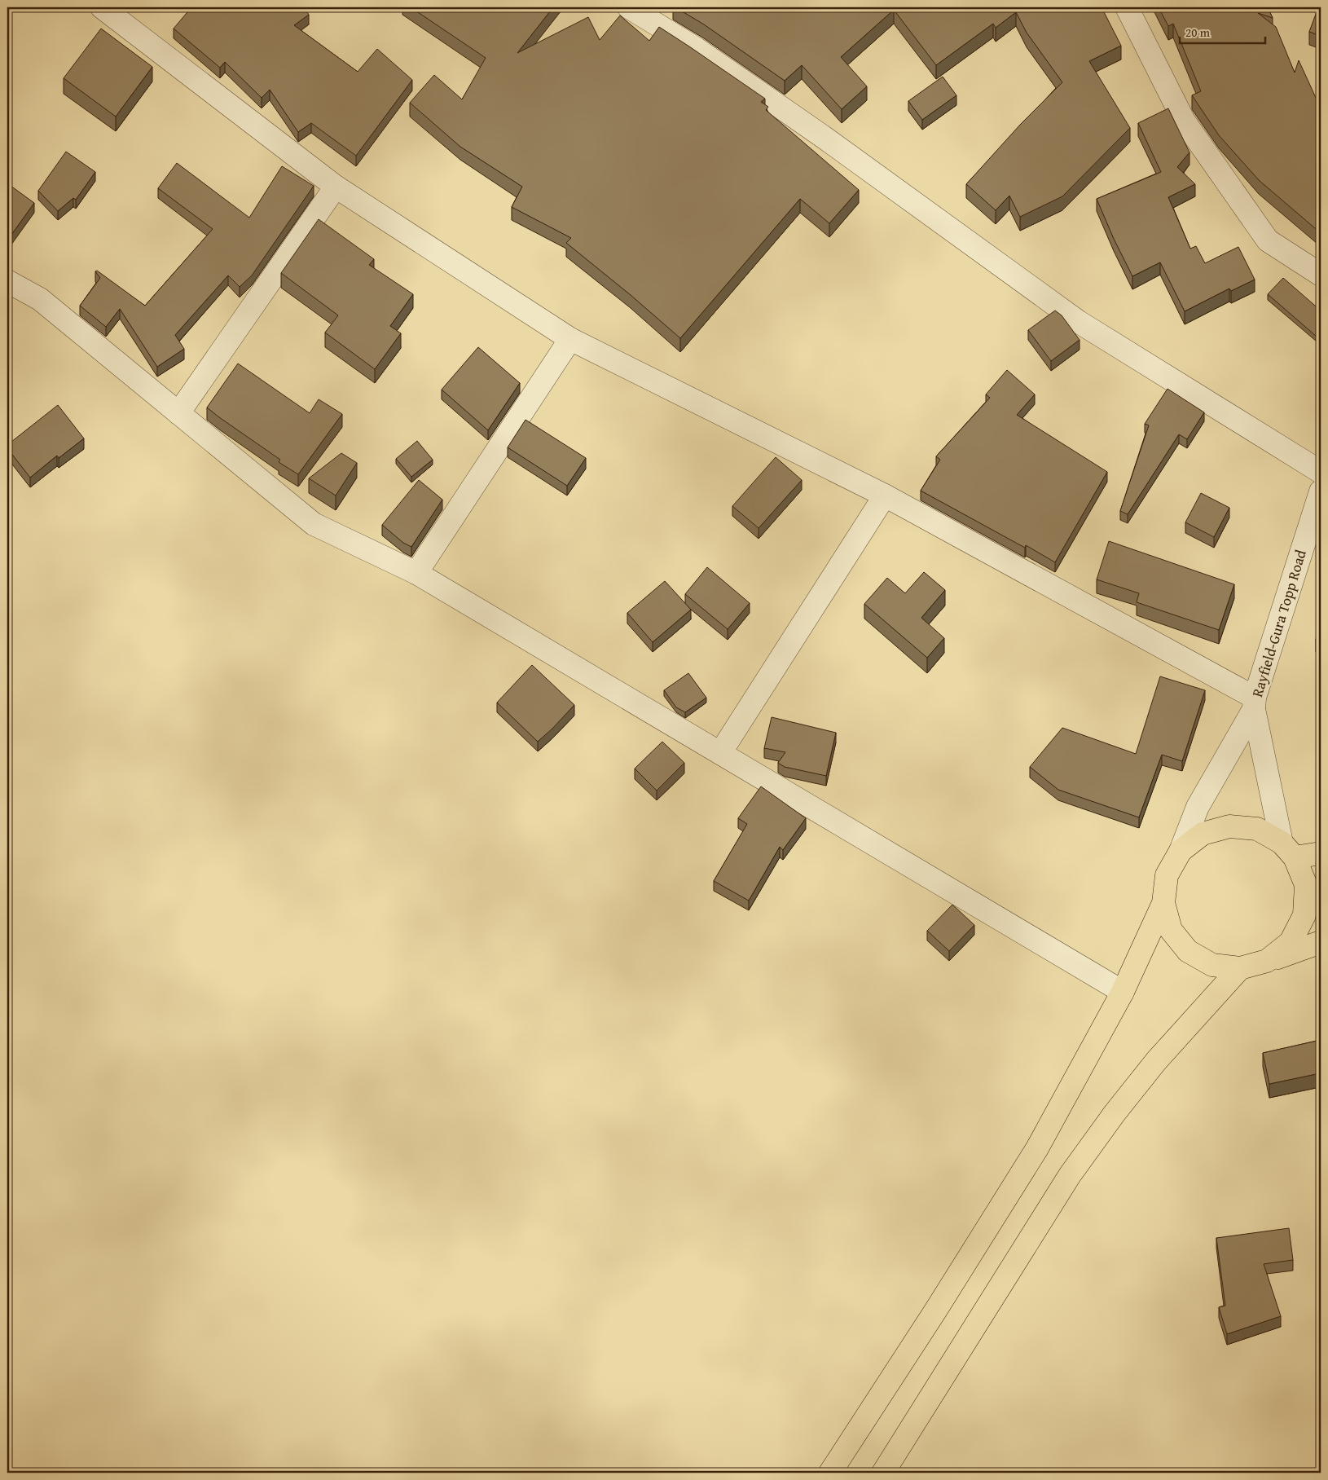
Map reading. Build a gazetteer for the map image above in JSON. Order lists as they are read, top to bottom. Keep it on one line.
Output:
{"streets":{"street":["Rayfield-Gura Topp Road"]},"scale_bar":"20 m"}
